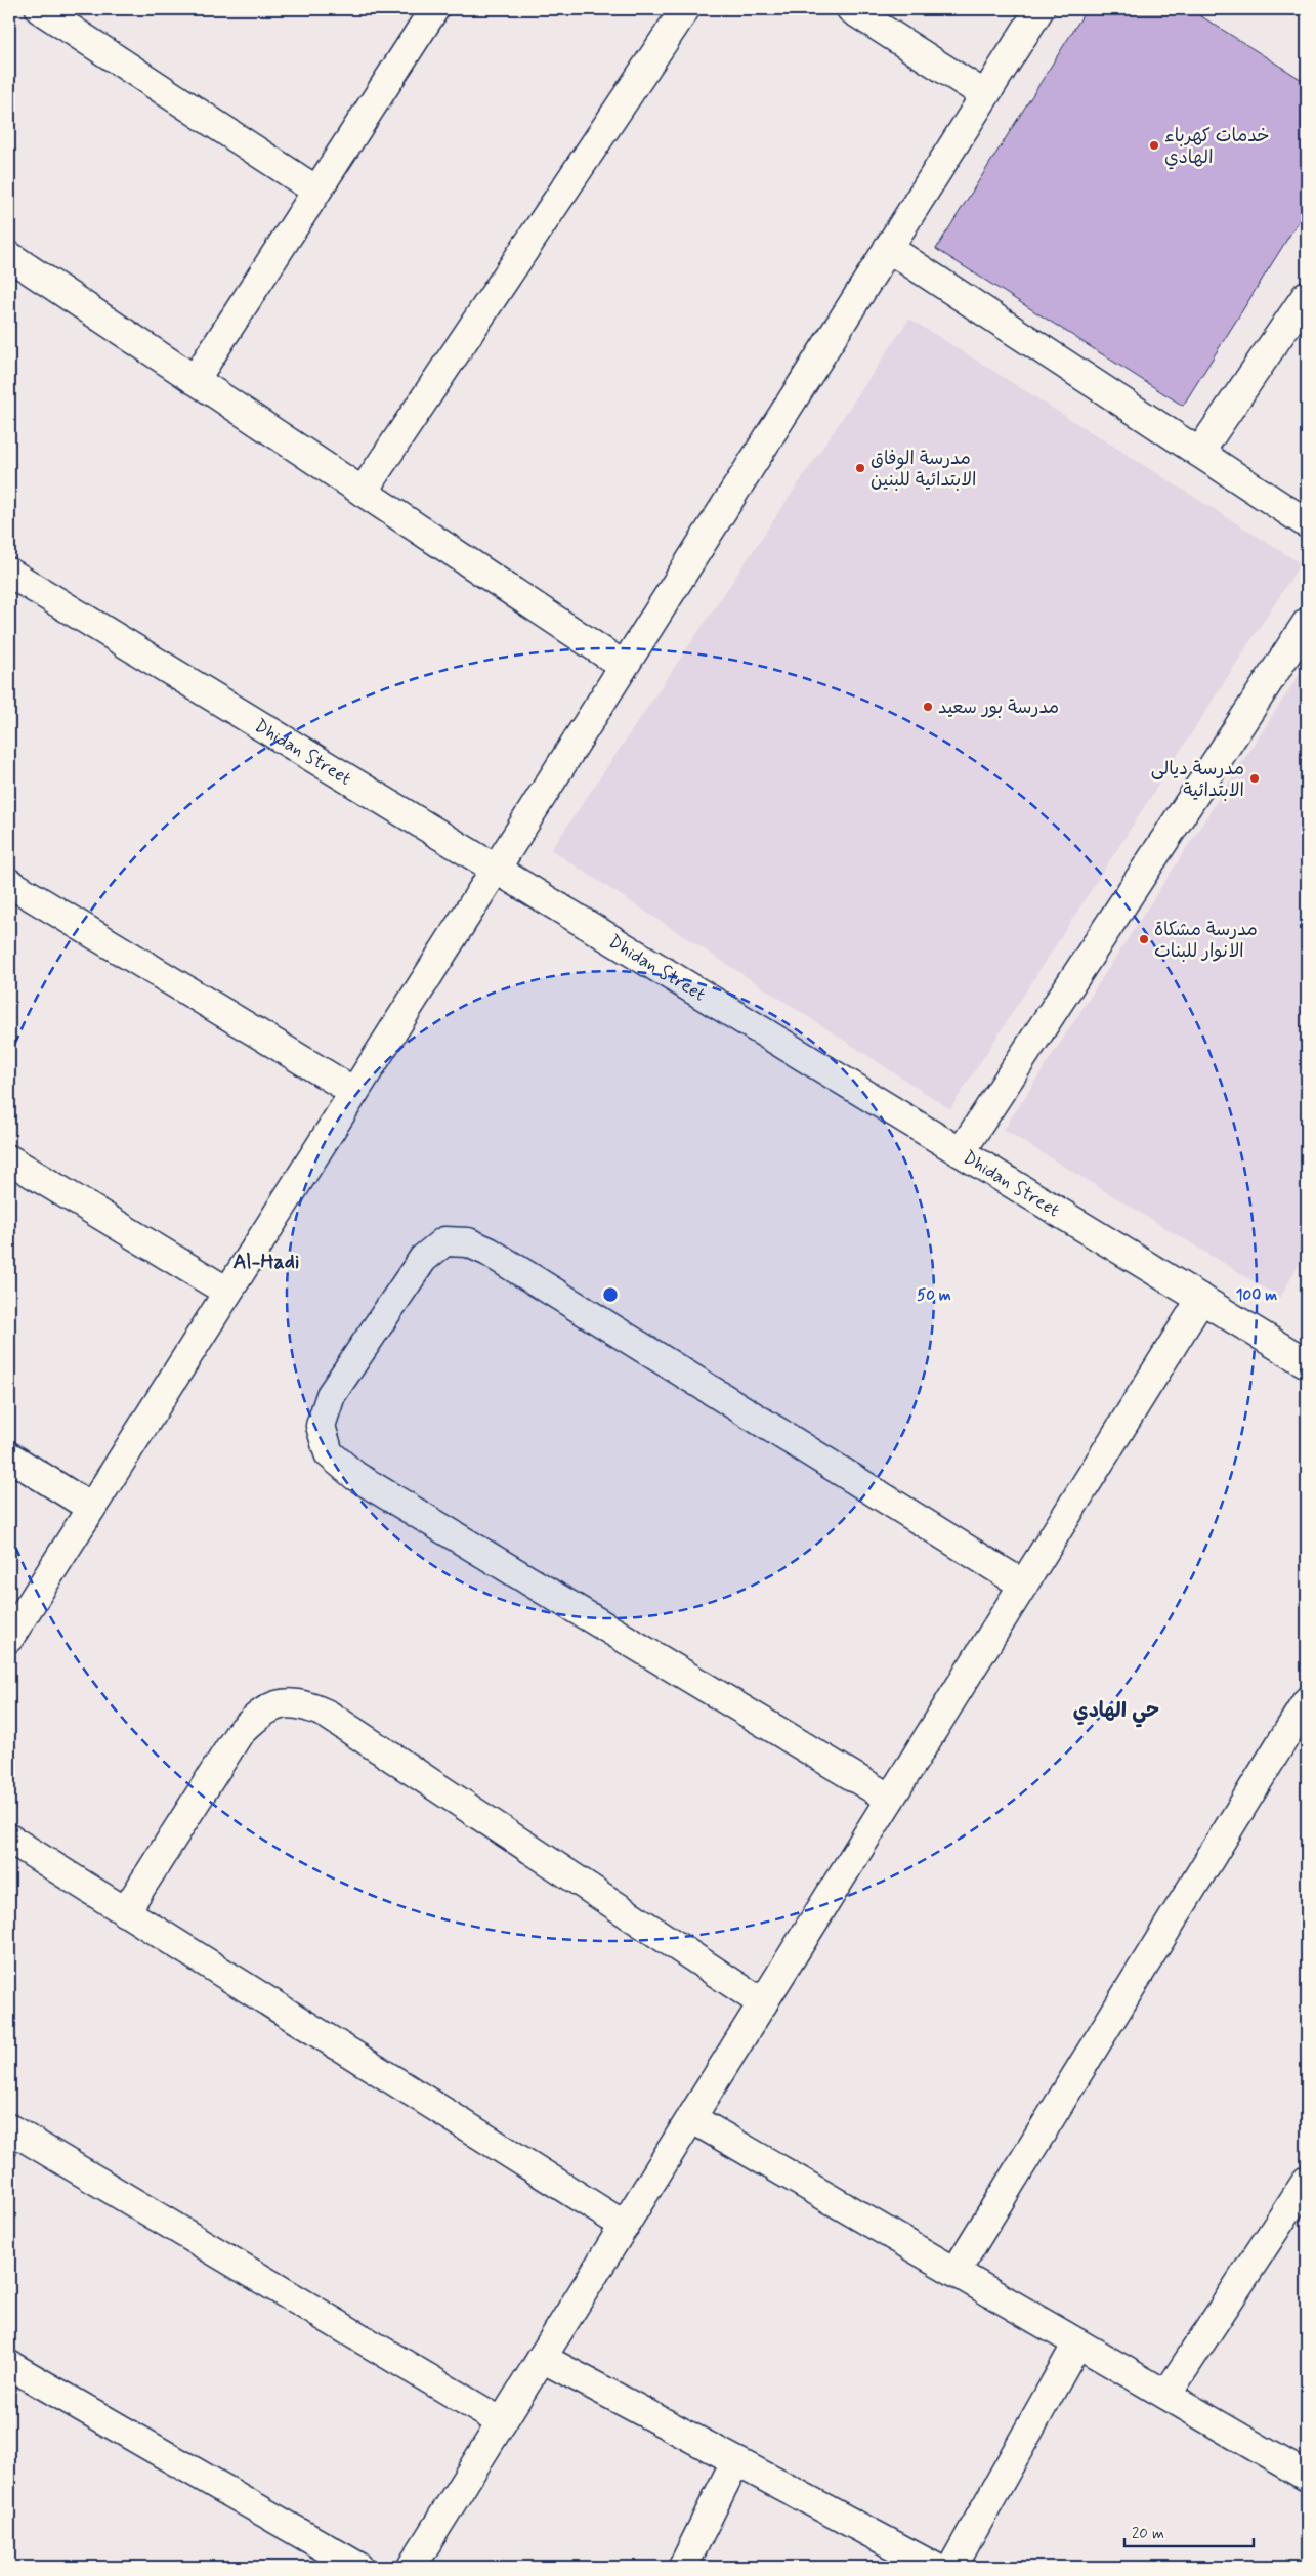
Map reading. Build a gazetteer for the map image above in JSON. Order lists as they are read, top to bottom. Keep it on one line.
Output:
{"streets":{"street":["Dhidan Street"]},"districts":["Al-Hadi","حي الهادي"],"places":["خدمات كهرباء الهادي","مدرسة الوفاق الابتدائية للبنين","مدرسة بور سعيد","مدرسة ديالى الابتدائية","مدرسة مشكاة الانوار للبنات"],"scale_bar":"20 m","rings":["50 m","100 m"]}
